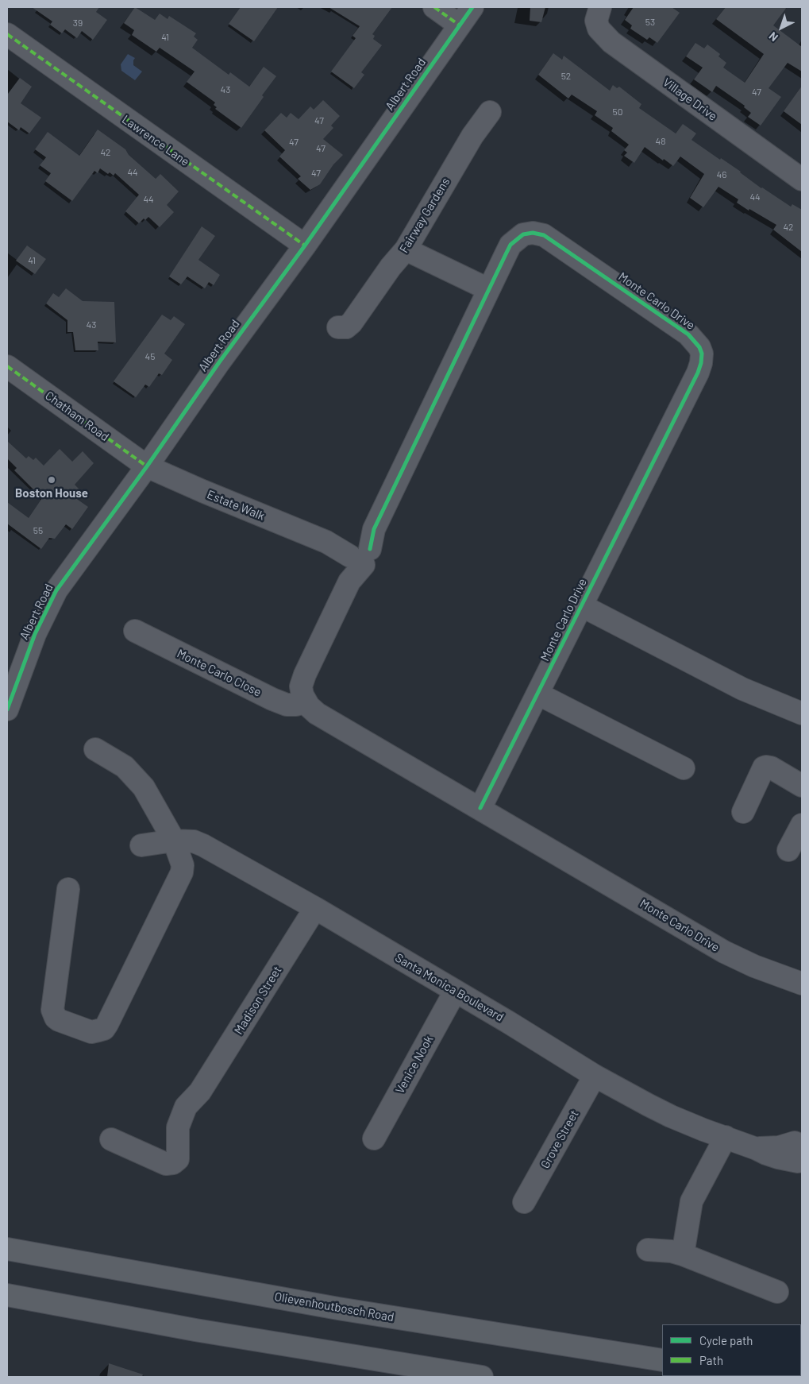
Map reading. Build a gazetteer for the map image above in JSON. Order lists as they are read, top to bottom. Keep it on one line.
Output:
{"streets":{"main road":["Olievenhoutbosch Road"],"street":["Albert Road","Village Drive","Lawrence Lane","Fairway Gardens","Monte Carlo Drive","Chatham Road","Estate Walk","Monte Carlo Close","Santa Monica Boulevard","Madison Street","Venice Nook","Grove Street"]},"crossings":[["Albert Road","Lawrence Lane"],["Albert Road","Chatham Road"],["Albert Road","Estate Walk"],["Monte Carlo Drive","Estate Walk"],["Monte Carlo Drive","Monte Carlo Close"],["Chatham Road","Estate Walk"],["Santa Monica Boulevard","Madison Street"],["Santa Monica Boulevard","Venice Nook"],["Santa Monica Boulevard","Grove Street"]],"places":["Boston House"],"house_numbers":["53","39","41","52","43","47","50","47","48","47","47","42","44","47","46","44","44","42","41","43","45","55"],"legend":["Cycle path","Path"],"north":"bottom left"}
